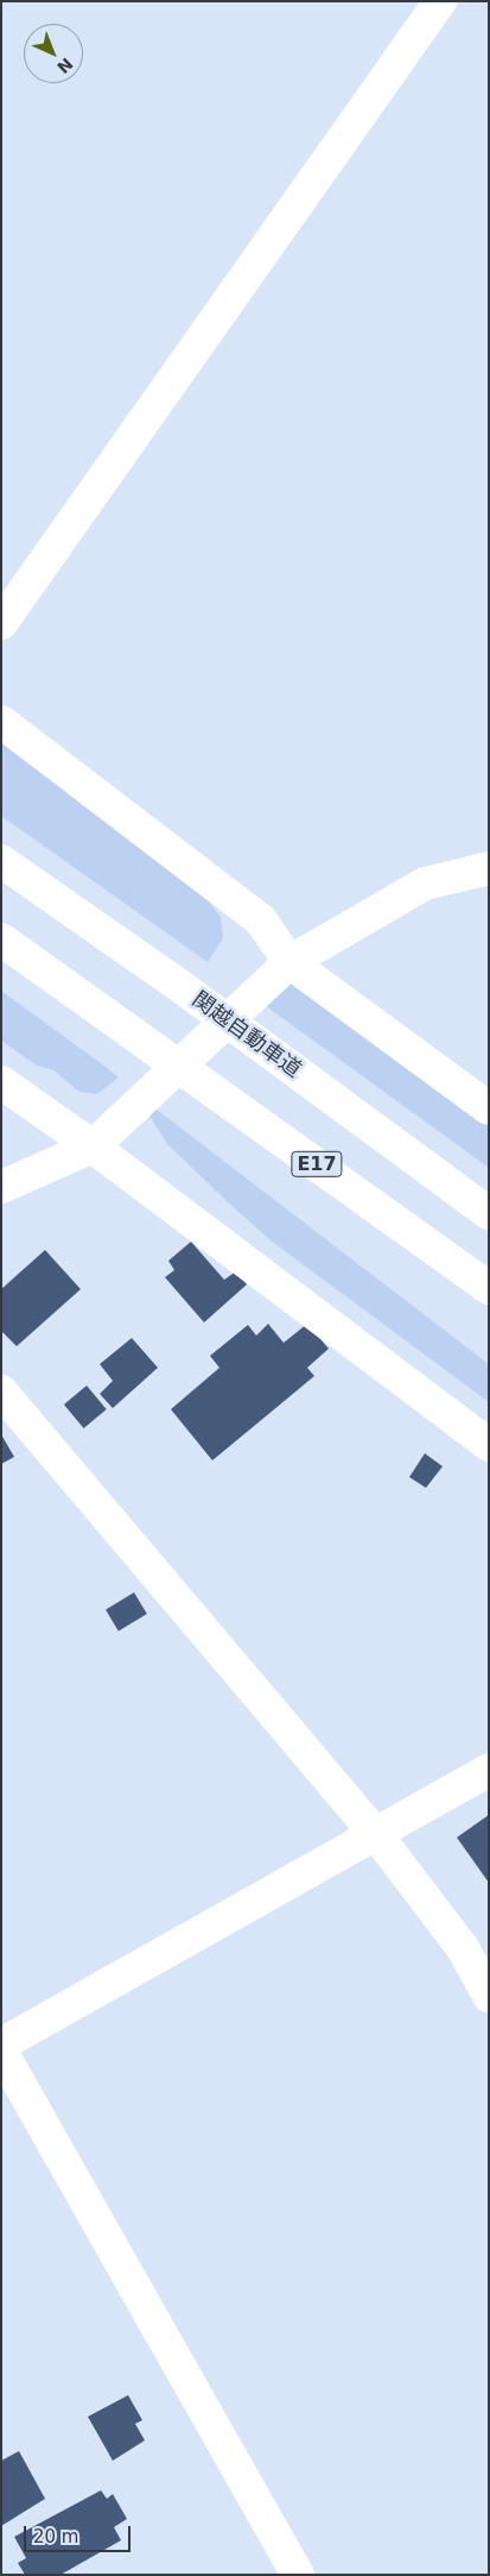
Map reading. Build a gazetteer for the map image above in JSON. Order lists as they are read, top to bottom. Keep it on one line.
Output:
{"streets":{"main road":["関越自動車道","E17"]},"scale_bar":"20 m","north":"bottom right"}
